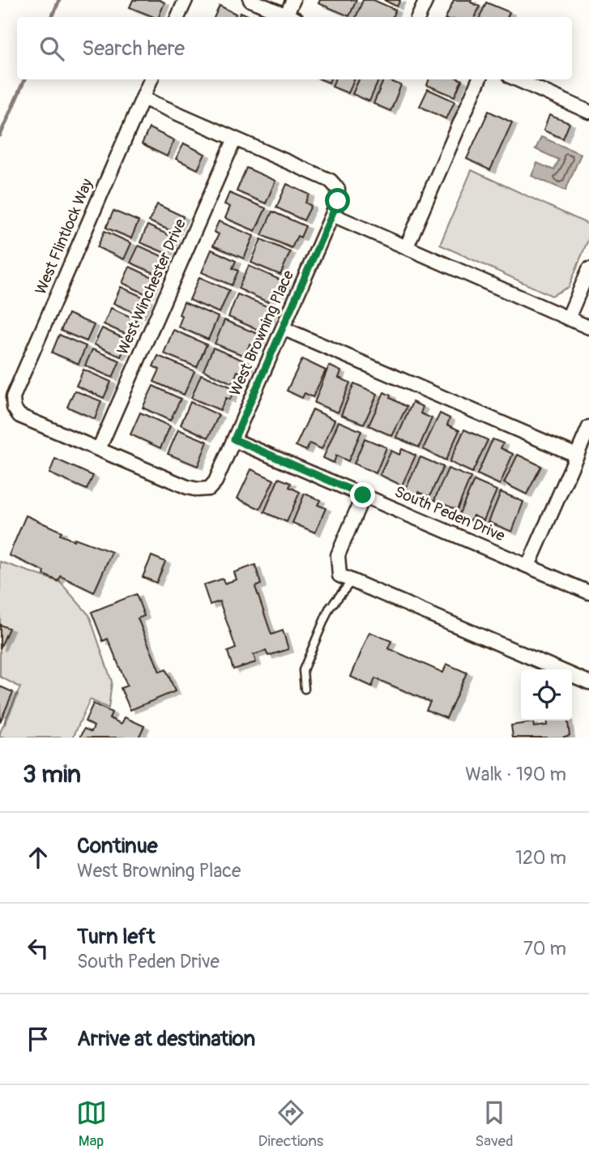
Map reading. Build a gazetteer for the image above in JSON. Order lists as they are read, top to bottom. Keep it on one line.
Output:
{"streets":{"street":["West Flintlock Way","West Winchester Drive","West Browning Place","South Peden Drive"]},"crossings":[["West Flintlock Way","West Winchester Drive"],["West Flintlock Way","West Browning Place"],["West Winchester Drive","West Browning Place"],["West Browning Place","South Peden Drive"]],"page":{"search":"Search here","heading":["3 min","Walk · 190 m"],"list":[["Continue","West Browning Place","120 m"],["Turn left","South Peden Drive","70 m"],"Arrive at destination"],"nav":["Map","Directions","Saved"]}}
